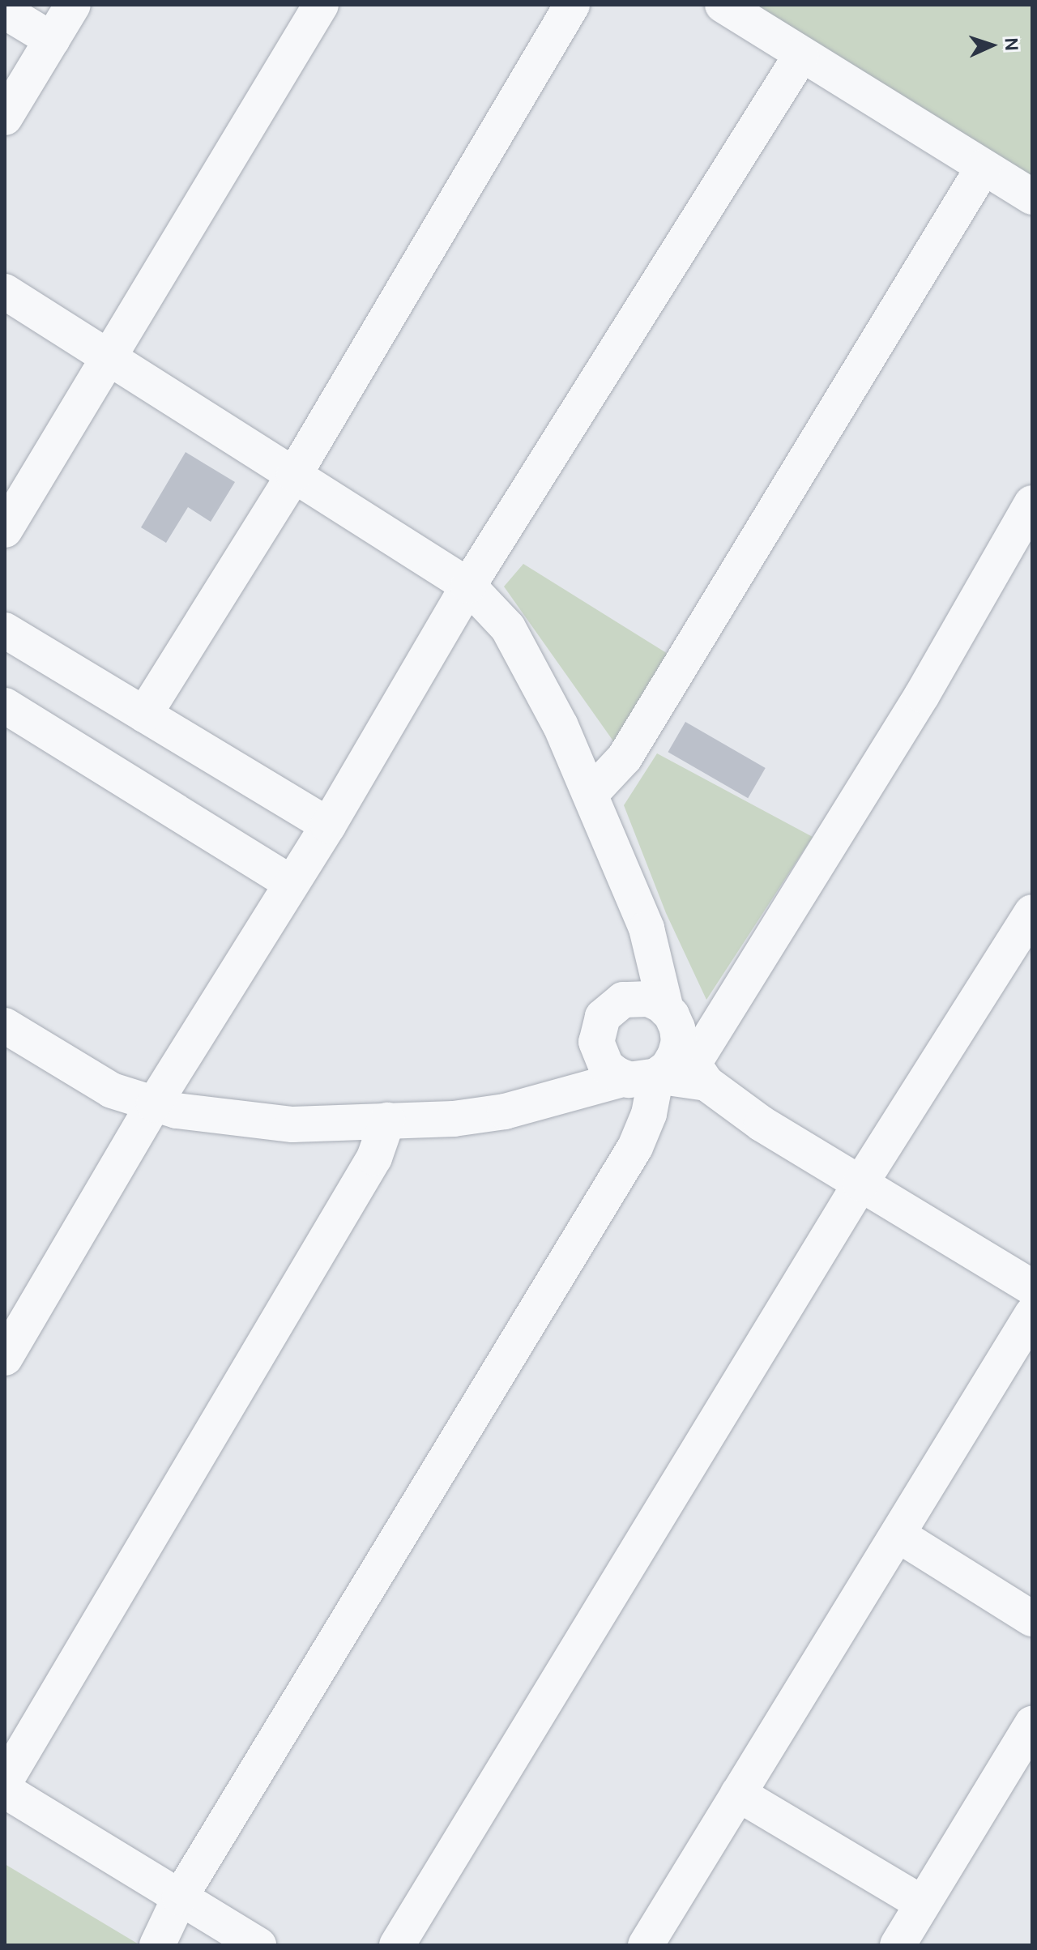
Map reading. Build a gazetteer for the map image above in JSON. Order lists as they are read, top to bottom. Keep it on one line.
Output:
{"north":"right"}
